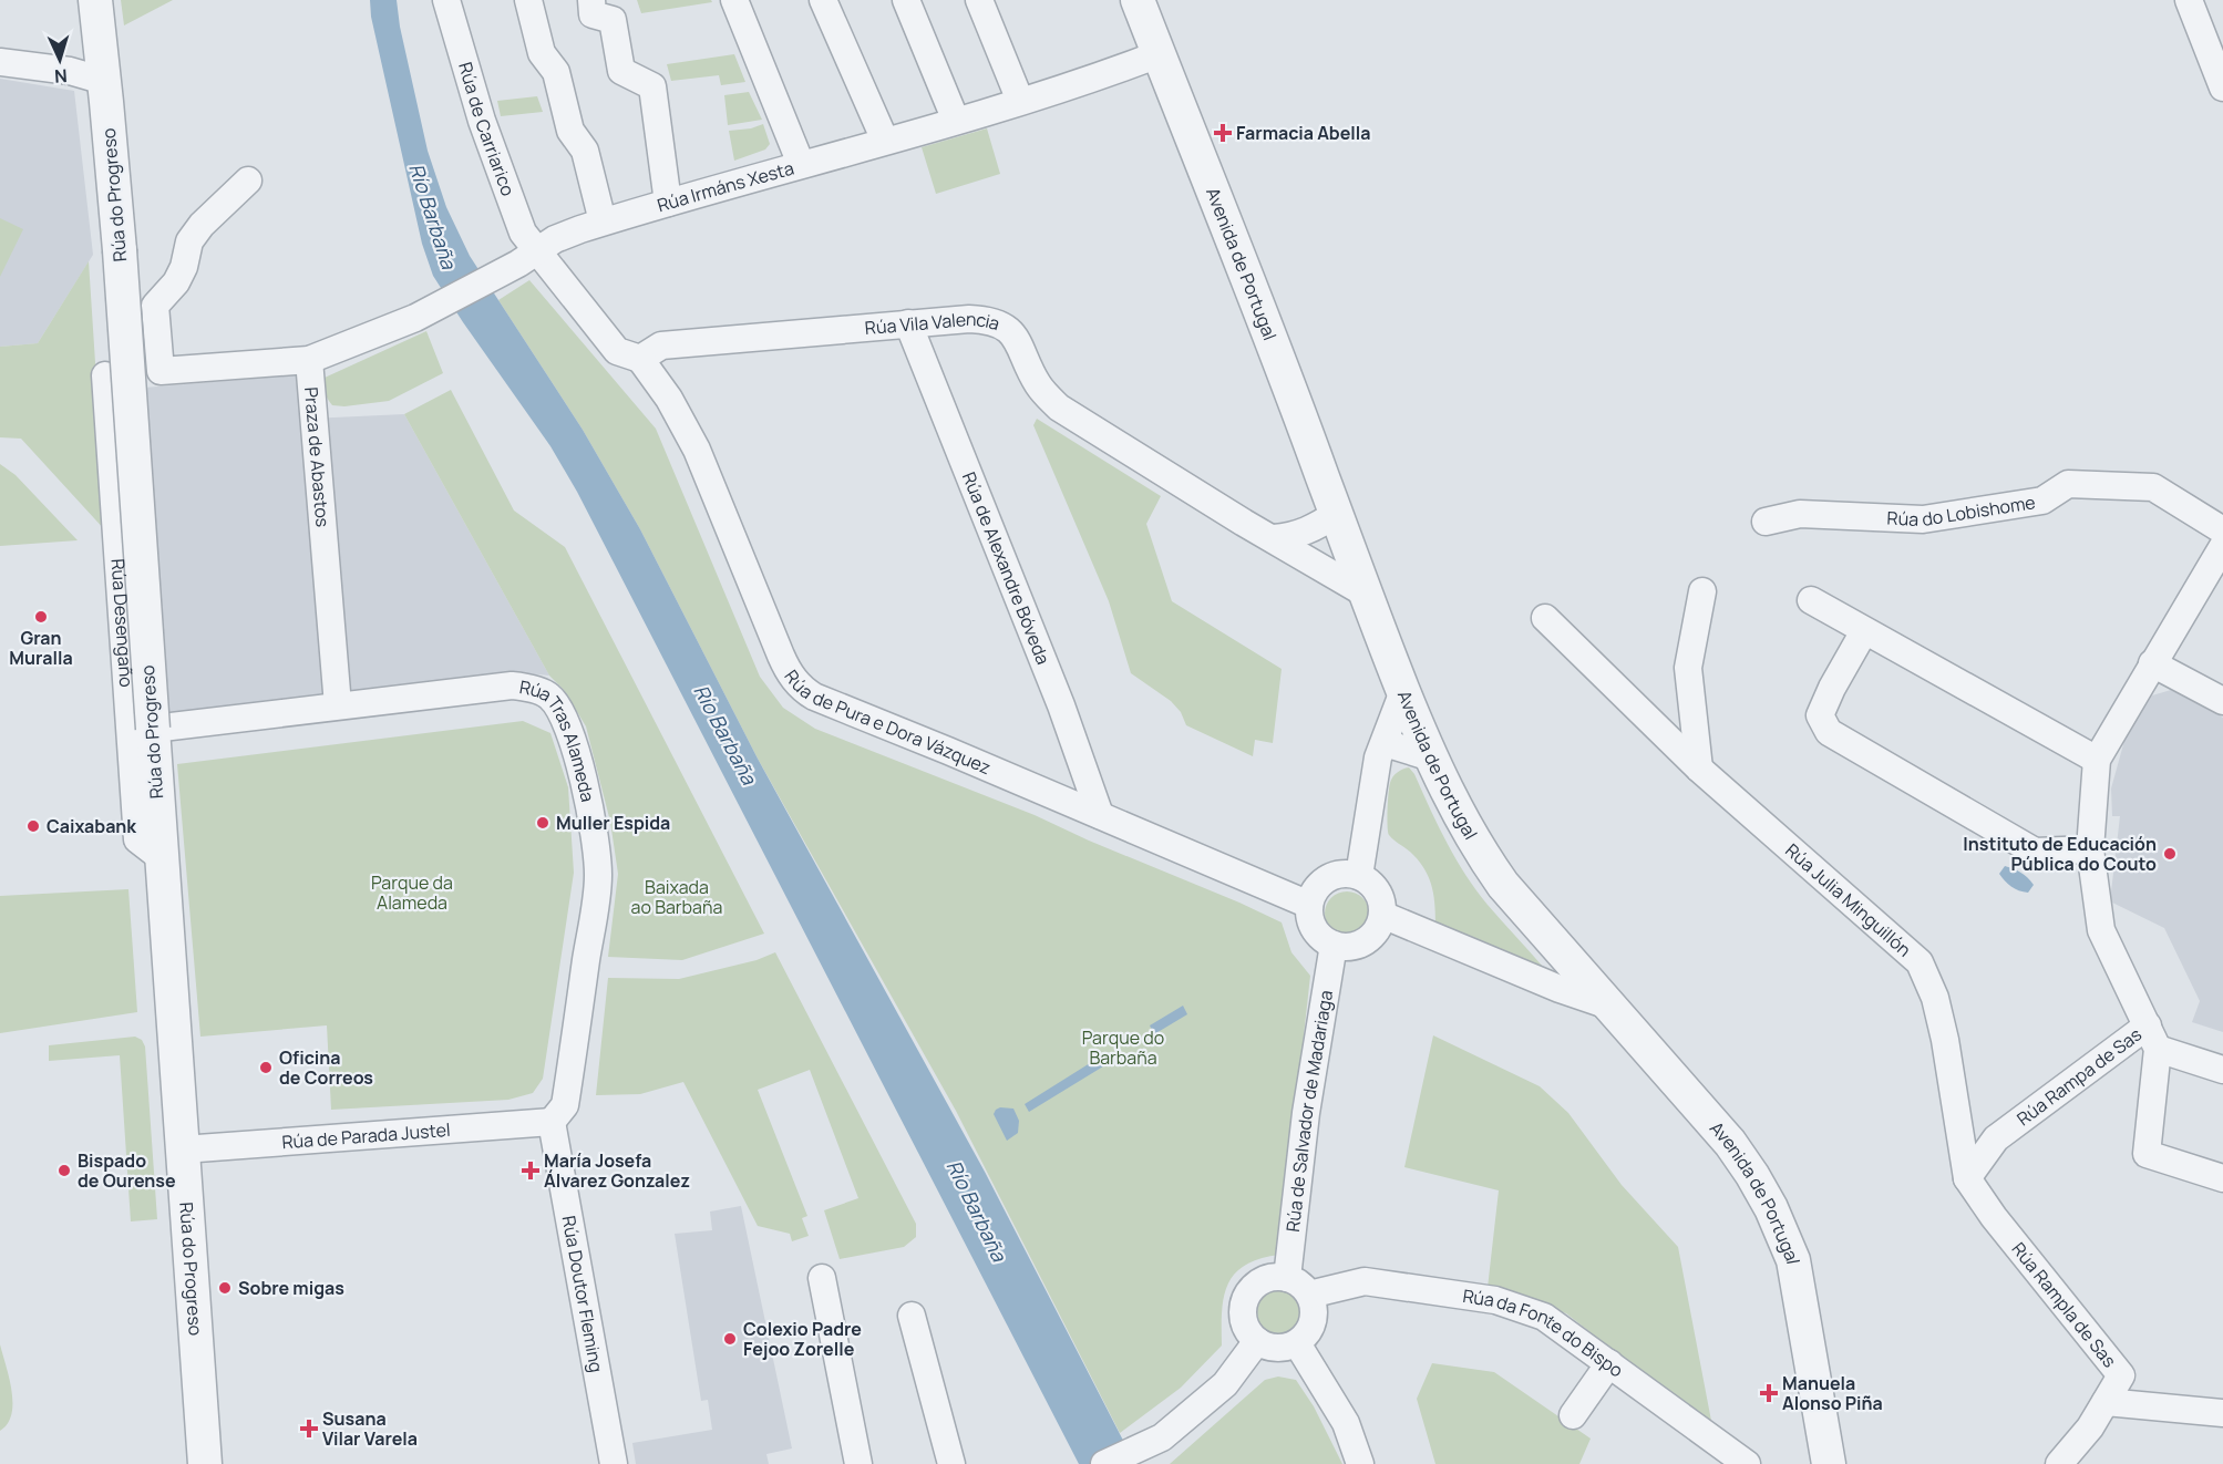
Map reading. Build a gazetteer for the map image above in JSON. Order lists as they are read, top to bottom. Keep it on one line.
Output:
{"streets":{"street":["Rúa de Carriarico","Rúa Irmáns Xesta","Rúa do Progreso","Avenida de Portugal","Rúa Vila Valencia","Praza de Abastos","Rúa do Lobishome","Rúa de Alexandre Bóveda","Rúa Desengaño","Rúa de Pura e Dora Vázquez","Rúa Tras Alameda","Rúa Julia Minguillón","Rúa Rampa de Sas","Rúa de Salvador de Madariaga","Rúa de Parada Justel","Rúa Doutor Fleming","Rúa Rampla de Sas","Rúa da Fonte do Bispo"]},"crossings":[["Rúa de Carriarico","Rúa Irmáns Xesta"],["Rúa Irmáns Xesta","Avenida de Portugal"],["Rúa Irmáns Xesta","Praza de Abastos"],["Rúa do Progreso","Rúa Desengaño"],["Rúa do Progreso","Rúa Tras Alameda"],["Rúa do Progreso","Rúa de Parada Justel"],["Avenida de Portugal","Rúa Vila Valencia"],["Rúa Vila Valencia","Rúa de Alexandre Bóveda"],["Rúa Vila Valencia","Rúa de Pura e Dora Vázquez"],["Praza de Abastos","Rúa Tras Alameda"],["Rúa de Alexandre Bóveda","Rúa de Pura e Dora Vázquez"],["Rúa de Pura e Dora Vázquez","Rúa de Salvador de Madariaga"],["Rúa Tras Alameda","Rúa de Parada Justel"],["Rúa Tras Alameda","Rúa Doutor Fleming"],["Rúa Julia Minguillón","Rúa Rampa de Sas"],["Rúa Julia Minguillón","Rúa Rampla de Sas"],["Rúa Rampa de Sas","Rúa Rampla de Sas"],["Rúa de Salvador de Madariaga","Rúa da Fonte do Bispo"],["Rúa de Parada Justel","Rúa Doutor Fleming"]],"water":["Río Barbaña"],"parks":["Parque da Alameda","Baixada ao Barbaña","Parque do Barbaña"],"places":{"health":["Farmacia Abella","María Josefa Álvarez Gonzalez","Manuela Alonso Piña","Susana Vilar Varela"],"other":["Gran Muralla","Muller Espida","Caixabank","Instituto de Educación Pública do Couto","Oficina de Correos","Bispado de Ourense","Sobre migas","Colexio Padre Fejoo Zorelle"]},"north":"bottom"}
